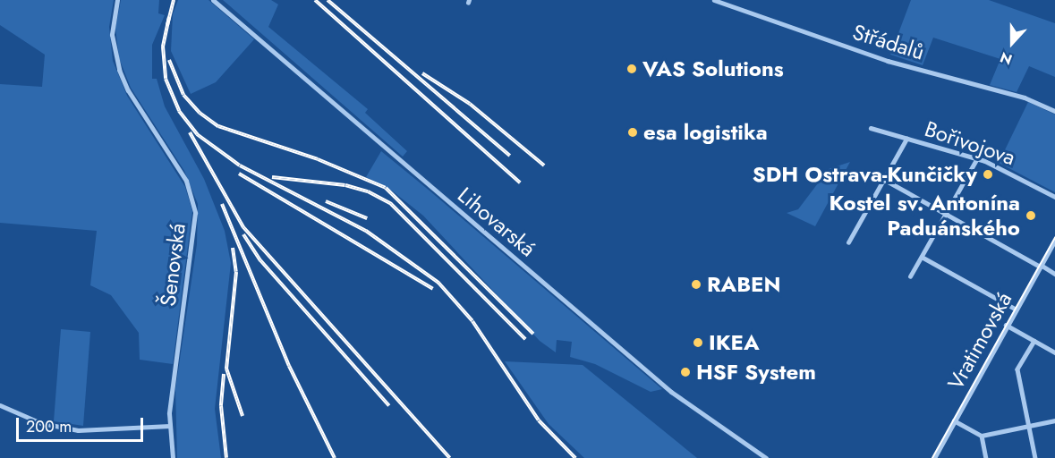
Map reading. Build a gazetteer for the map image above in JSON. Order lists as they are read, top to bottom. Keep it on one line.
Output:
{"streets":{"street":["Střádalů","Bořivojova","Lihovarská","Šenovská","Vratimovská"]},"places":["VAS Solutions","esa logistika","SDH Ostrava-Kunčičky","Kostel sv. Antonína Paduánského","RABEN","IKEA","HSF System"],"scale_bar":"200 m","north":"bottom"}
